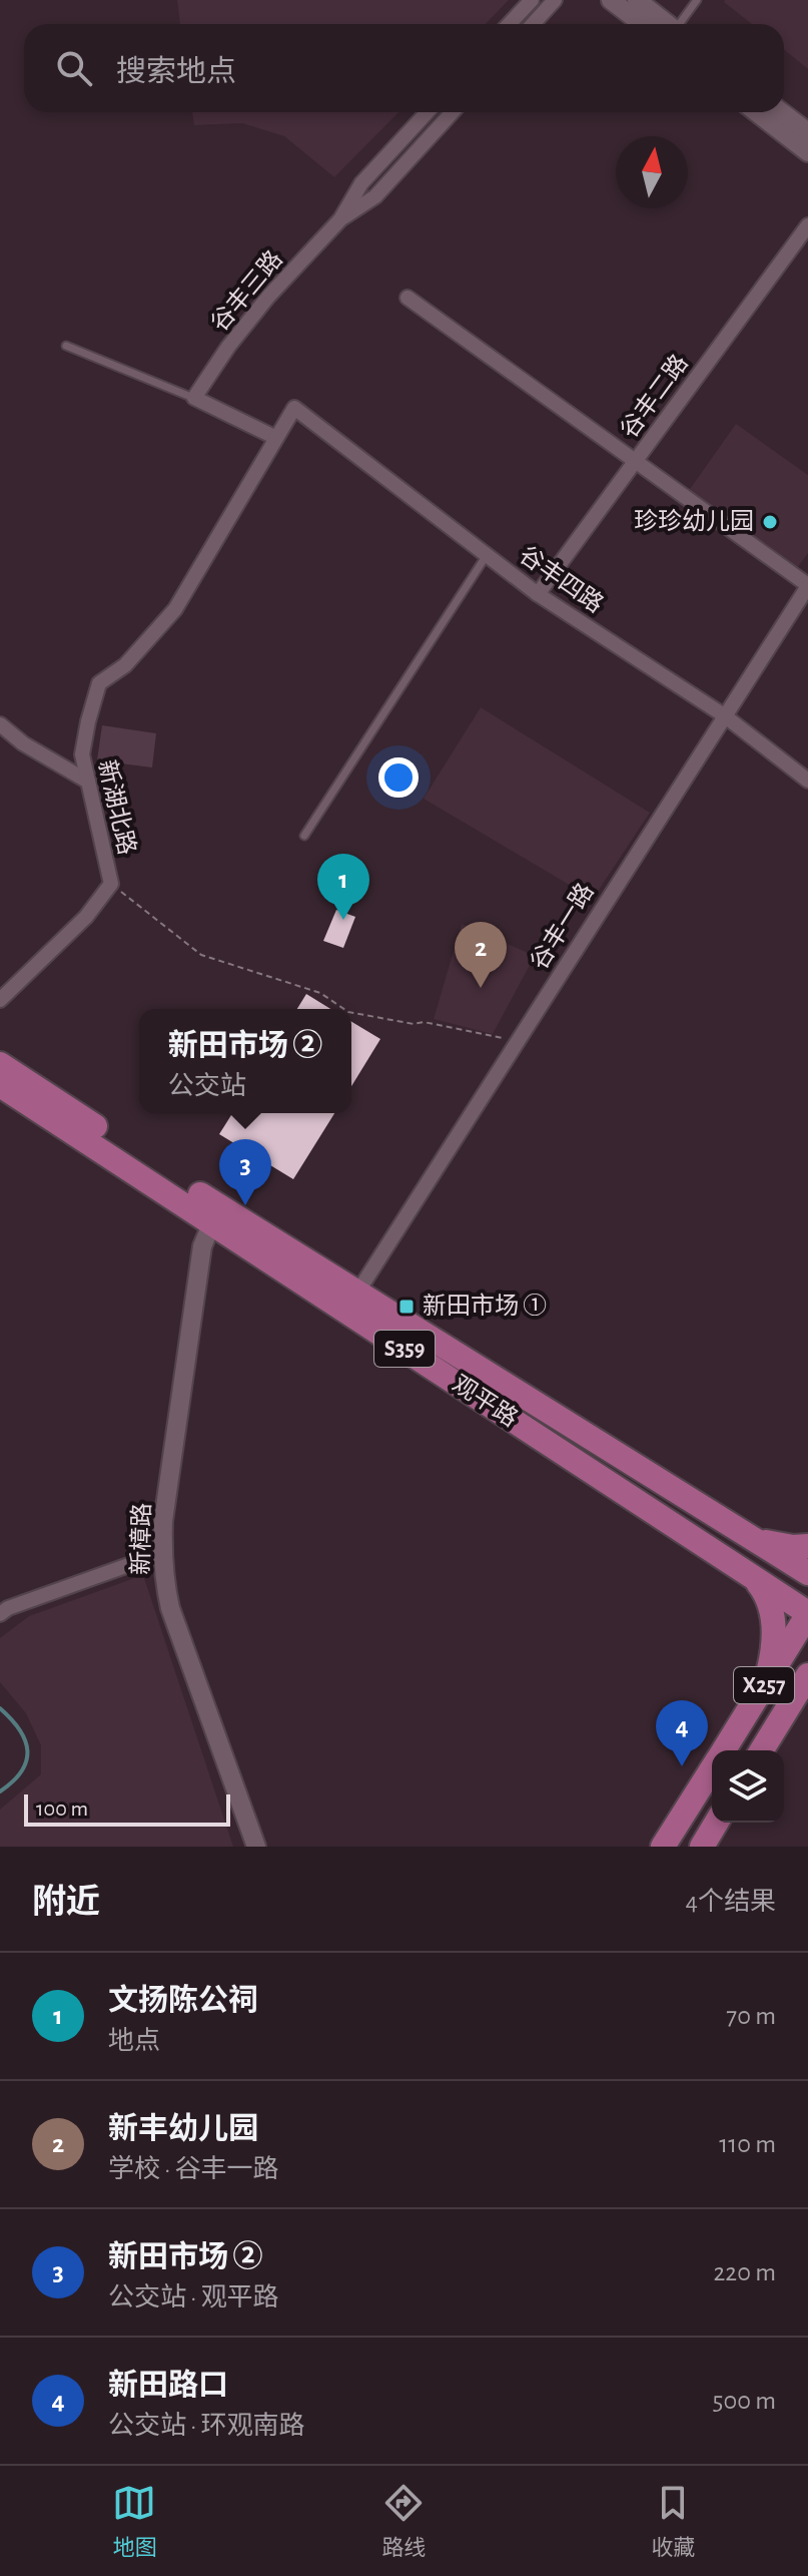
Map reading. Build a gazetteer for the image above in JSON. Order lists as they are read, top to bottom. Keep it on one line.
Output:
{"streets":{"main road":["S359","观平路","X257"],"street":["谷丰三路","谷丰二路","谷丰四路","新湖北路","谷丰一路","新樟路"]},"crossings":[["谷丰二路","谷丰四路"],["谷丰四路","新湖北路"],["谷丰四路","谷丰一路"],["谷丰一路","观平路"],["观平路","新樟路"],["观平路","X257"]],"places":{"other":["珍珍幼儿园"],"transit":["新田市场 ①"]},"scale_bar":"100 m","north":"top","page":{"search":"搜索地点","pins":["1","2","3","4"],"popup":["新田市场 ②","公交站"],"scale":"100 m","heading":["附近","4个结果"],"list":[{"mark":"1","name":"文扬陈公祠","note":"地点","value":"70 m"},{"mark":"2","name":"新丰幼儿园","note":"学校 · 谷丰一路","value":"110 m"},{"mark":"3","name":"新田市场 ②","note":"公交站 · 观平路","value":"220 m"},{"mark":"4","name":"新田路口","note":"公交站 · 环观南路","value":"500 m"}],"nav":["地图","路线","收藏"]}}
